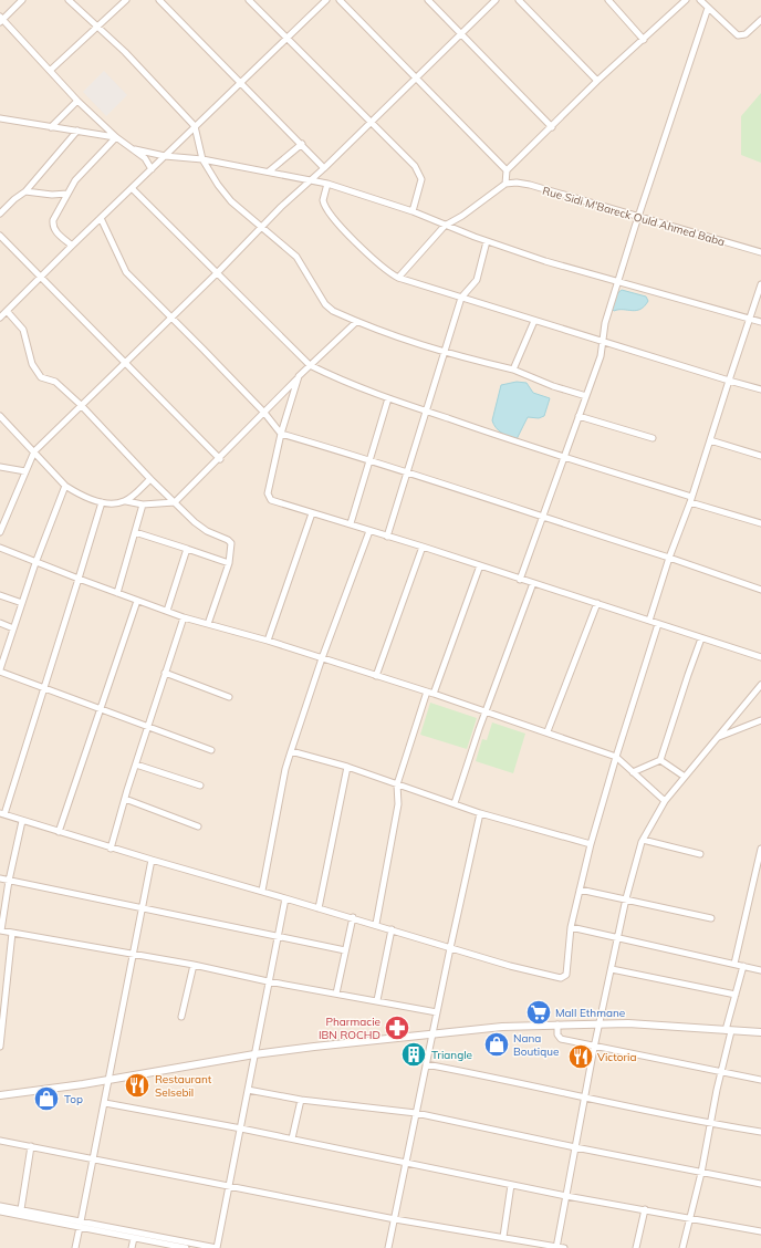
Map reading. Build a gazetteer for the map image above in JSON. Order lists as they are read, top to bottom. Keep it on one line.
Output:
{"streets":{"street":["Rue Sidi M'Bareck Ould Ahmed Baba"]},"places":{"supermarket":["Mall Ethmane"],"pharmacy":["Pharmacie IBN ROCHD"],"shop":["Nana Boutique","Top"],"building":["Triangle"],"restaurant":["Victoria","Restaurant Selsebil"]}}
